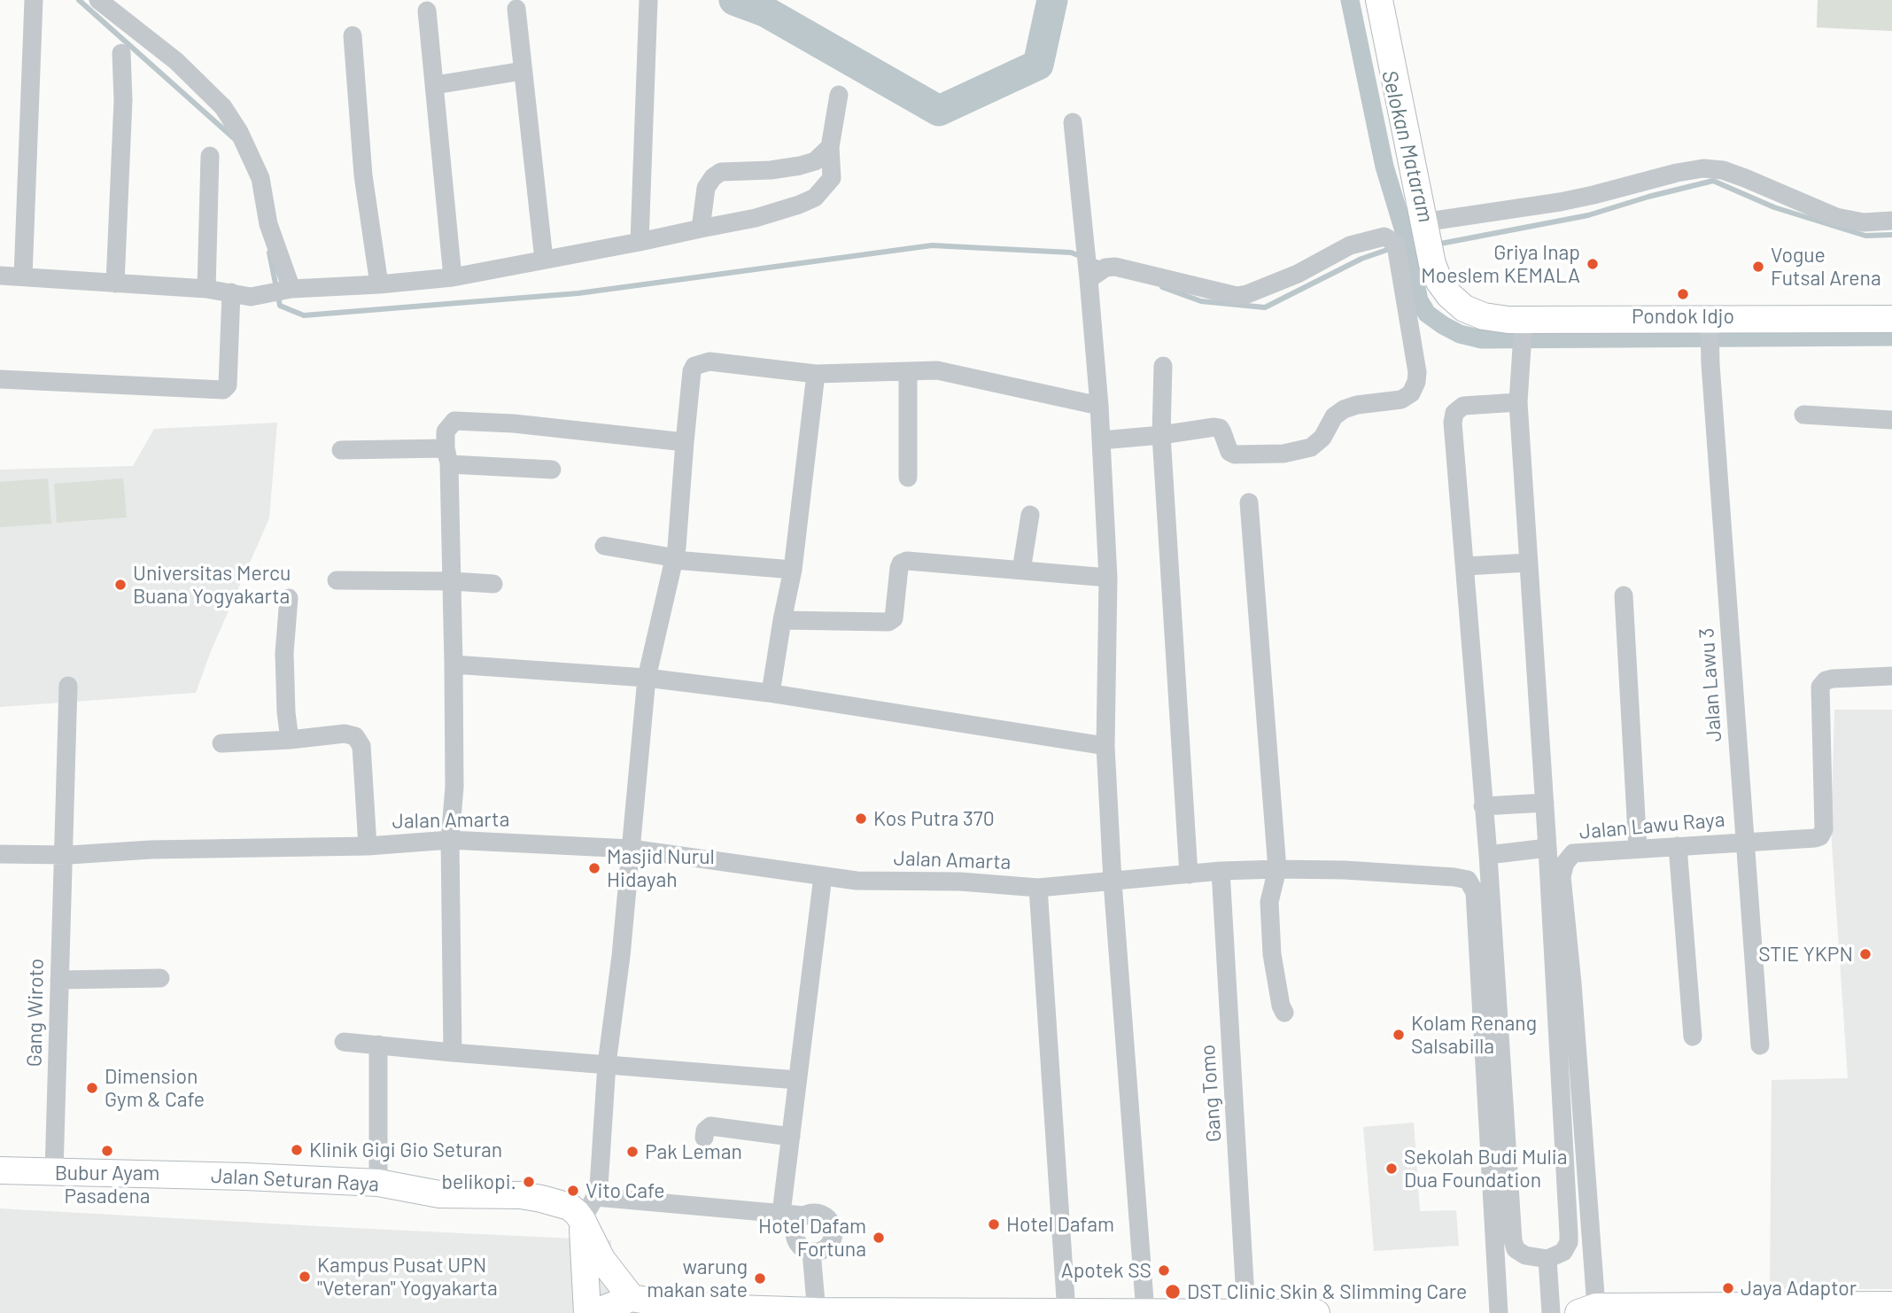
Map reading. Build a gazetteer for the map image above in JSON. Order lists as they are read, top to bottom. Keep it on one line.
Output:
{"streets":{"main road":["Jalan Seturan Raya"],"street":["Jalan Lawu 3","Jalan Amarta","Jalan Lawu Raya","Gang Wiroto","Gang Tomo"]},"crossings":[["Jalan Lawu 3","Jalan Lawu Raya"],["Jalan Amarta","Gang Wiroto"],["Jalan Amarta","Gang Tomo"],["Gang Wiroto","Jalan Seturan Raya"]],"water":["Selokan Mataram"],"places":["Griya Inap Moeslem KEMALA","Vogue Futsal Arena","Pondok Idjo","Universitas Mercu Buana Yogyakarta","Kos Putra 370","Masjid Nurul Hidayah","STIE YKPN","Kolam Renang Salsabilla","Dimension Gym & Cafe","Klinik Gigi Gio Seturan","Bubur Ayam Pasadena","Pak Leman","Sekolah Budi Mulia Dua Foundation","belikopi.","Vito Cafe","Hotel Dafam","Hotel Dafam Fortuna","Apotek SS","Kampus Pusat UPN \"Veteran\" Yogyakarta","warung makan sate","Jaya Adaptor","DST Clinic Skin & Slimming Care"]}
